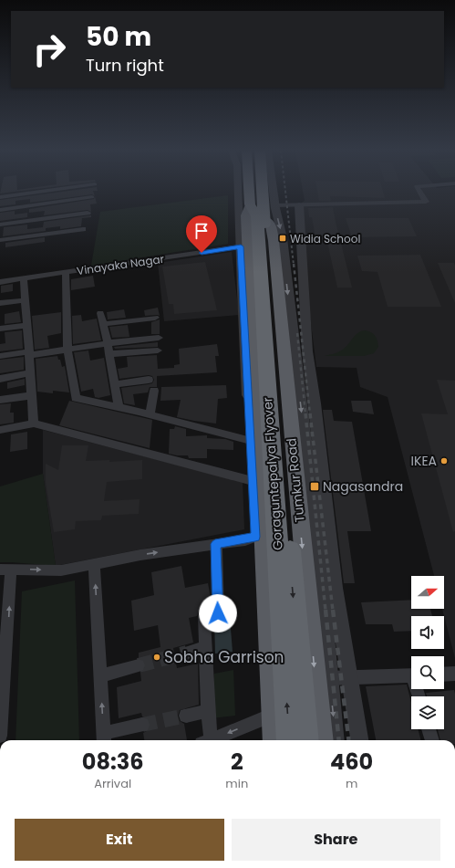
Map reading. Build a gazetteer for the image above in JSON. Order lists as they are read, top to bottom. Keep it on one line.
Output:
{"streets":{"highway":["Goraguntepalya Flyover","Tumkur Road"],"street":["Vinayaka Nagar"]},"crossings":[["Goraguntepalya Flyover","Tumkur Road"]],"places":{"transit":["Widia School","Nagasandra"],"other":["IKEA","Sobha Garrison"]},"north":"right","page":{"turn":["50 m","Turn right"],"eta":["08:36","Arrival","2","min","460","m"],"buttons":["Exit","Share"]}}
